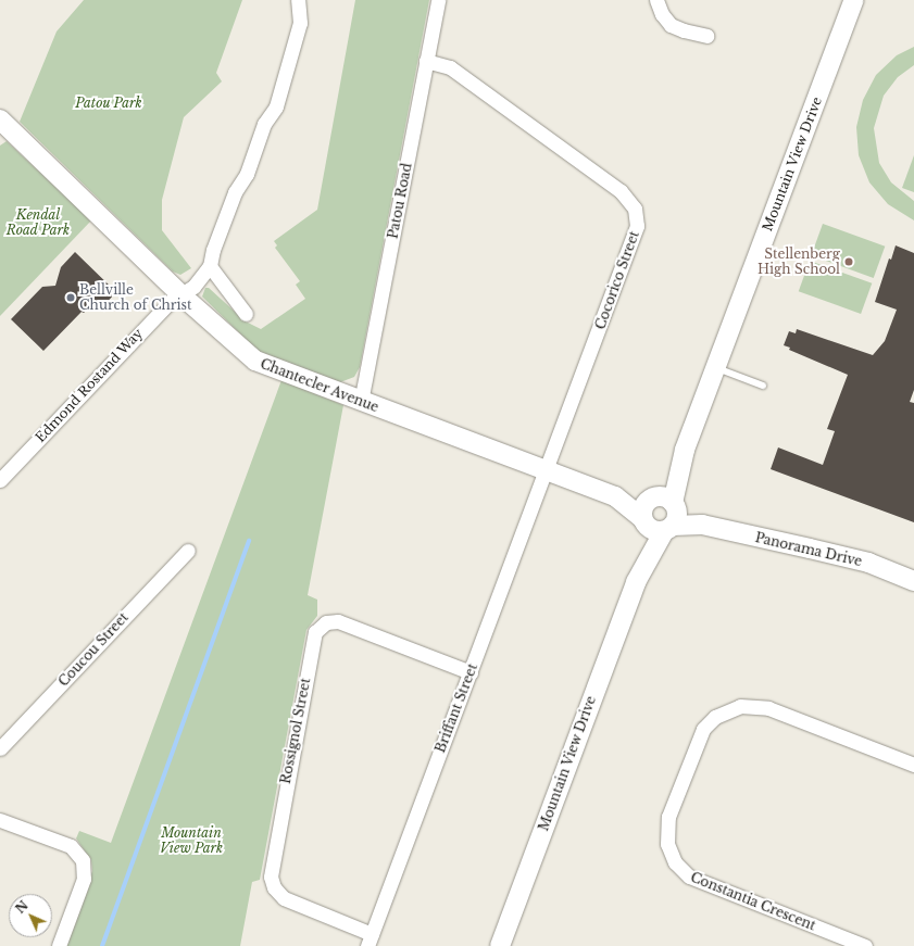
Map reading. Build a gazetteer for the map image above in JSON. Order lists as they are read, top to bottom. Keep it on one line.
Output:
{"streets":{"street":["Mountain View Drive","Patou Road","Cocorico Street","Edmond Rostand Way","Chantecler Avenue","Panorama Drive","Coucou Street","Briffant Street","Rossignol Street","Constantia Crescent"]},"crossings":[["Mountain View Drive","Chantecler Avenue"],["Mountain View Drive","Panorama Drive"],["Patou Road","Cocorico Street"],["Patou Road","Chantecler Avenue"],["Cocorico Street","Chantecler Avenue"],["Cocorico Street","Briffant Street"],["Edmond Rostand Way","Chantecler Avenue"],["Chantecler Avenue","Panorama Drive"],["Chantecler Avenue","Briffant Street"],["Briffant Street","Rossignol Street"]],"parks":["Patou Park","Kendal Road Park","Mountain View Park"],"places":["Stellenberg High School","Bellville Church of Christ"],"north":"top left"}
